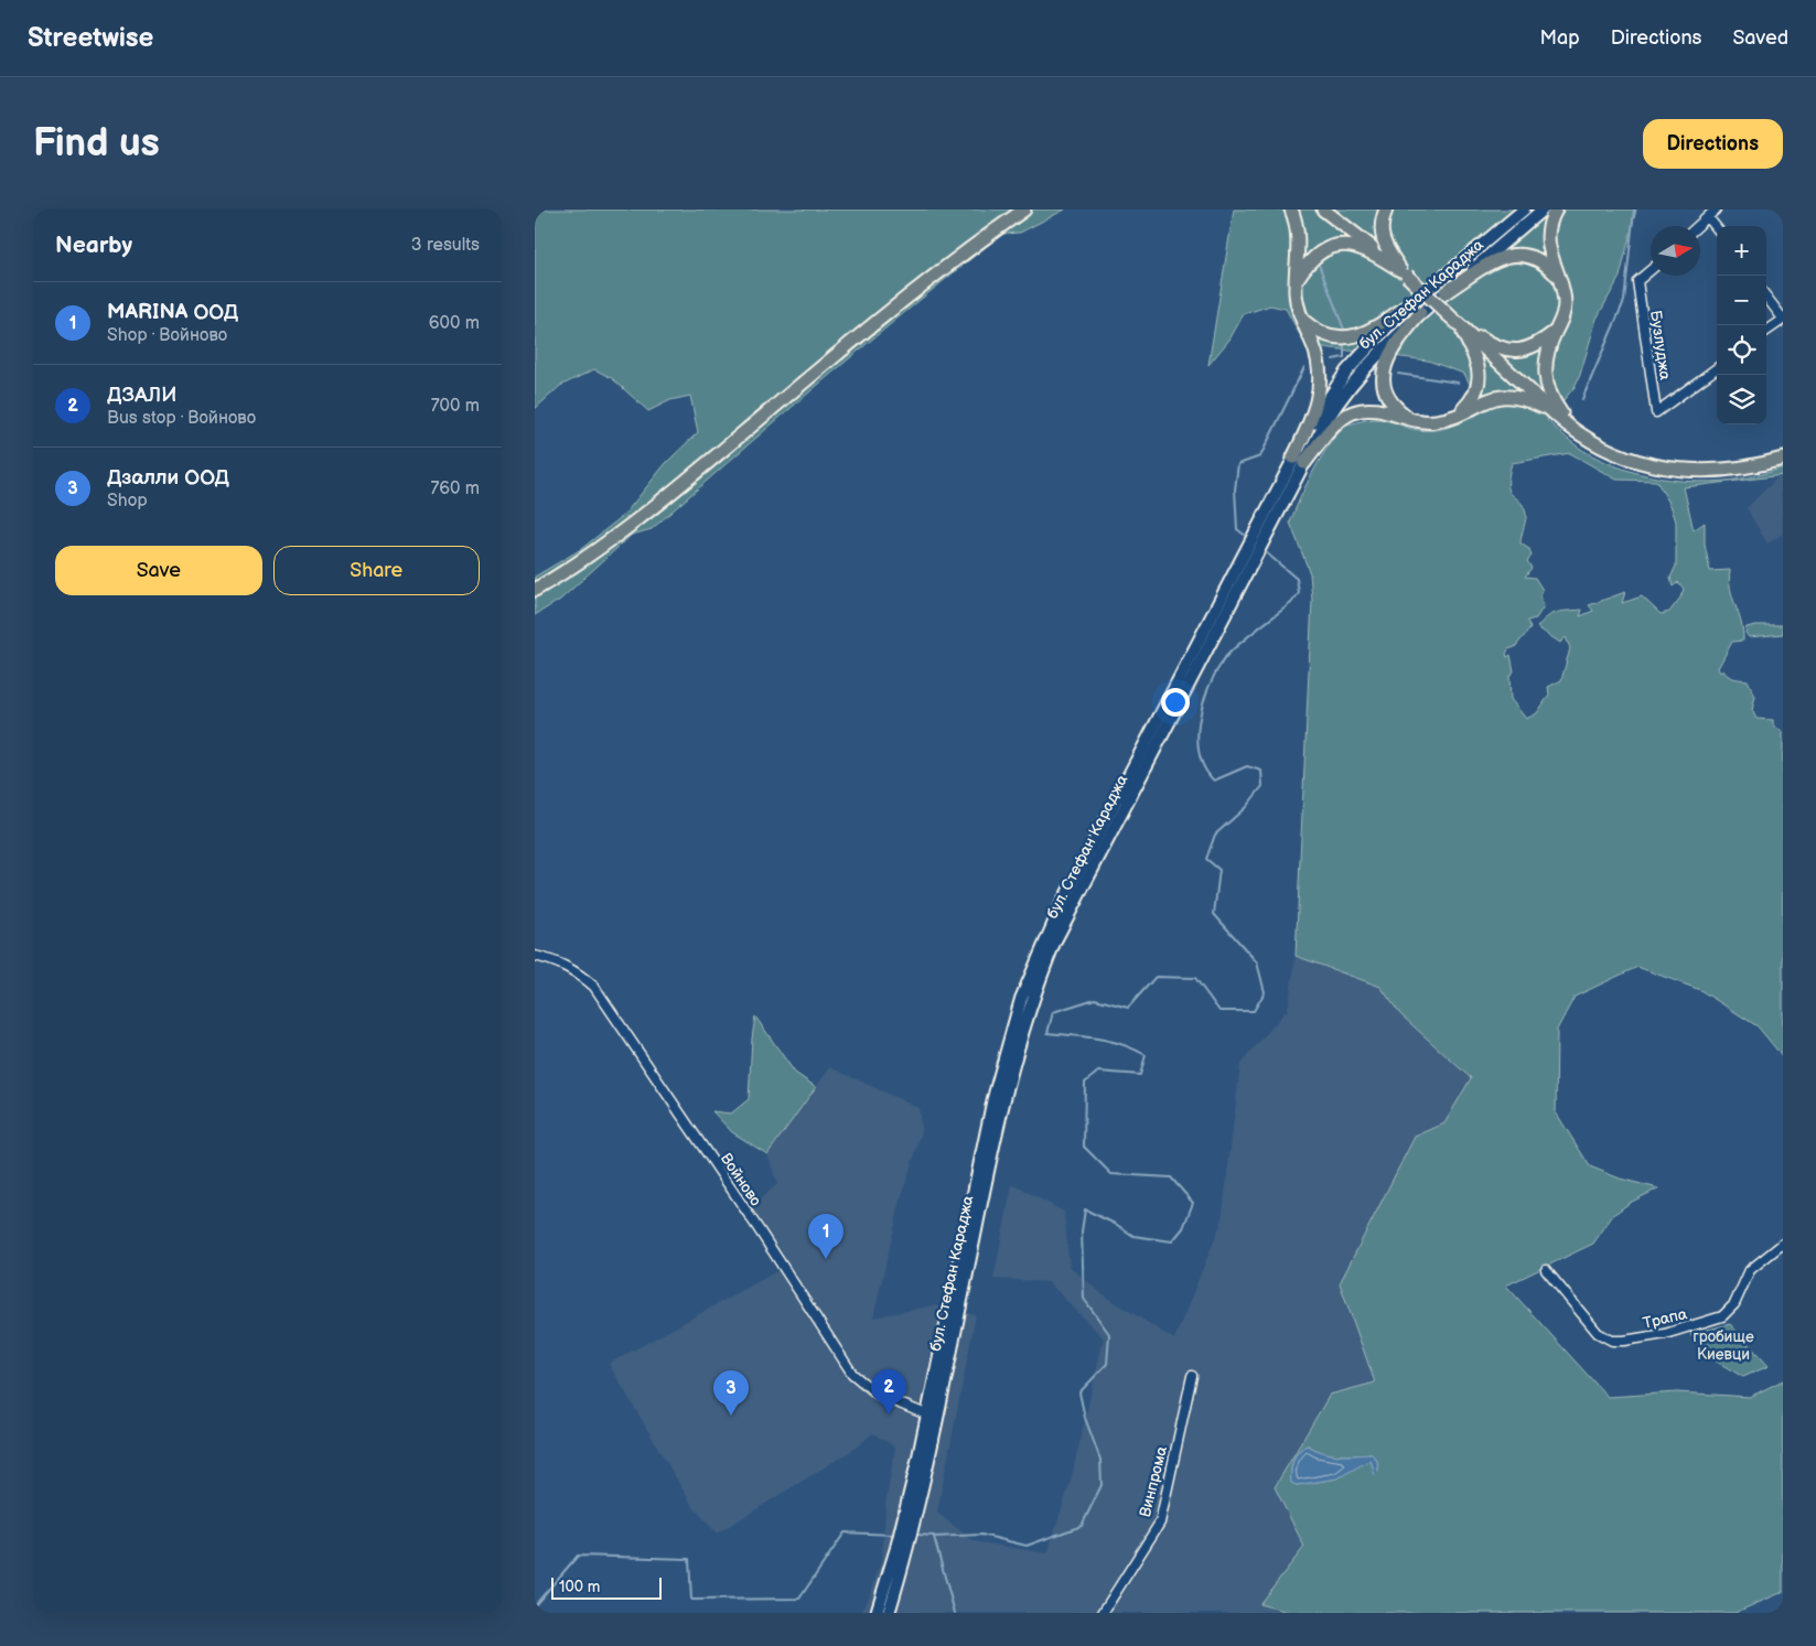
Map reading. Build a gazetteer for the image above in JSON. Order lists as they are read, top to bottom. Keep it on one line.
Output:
{"streets":{"main road":["бул. Стефан Караджа"],"street":["Бузлуджа","Войново","Трапа","Винпрома"]},"crossings":[["бул. Стефан Караджа","Войново"]],"parks":["гробище Киевци"],"scale_bar":"100 m","north":"right","page":{"header":"Streetwise","nav":["Map","Directions","Saved"],"buttons":["Directions",["Save","Share"]],"title":"Find us","heading":["Nearby","3 results"],"map_buttons":["+","−"],"list":[{"mark":"1","name":"MARINA ООД","note":"Shop · Войново","value":"600 m"},{"mark":"2","name":"ДЗАЛИ","note":"Bus stop · Войново","value":"700 m"},{"mark":"3","name":"Дзалли ООД","note":"Shop","value":"760 m"}],"pins":["1","2","3"],"scale":"100 m"}}
